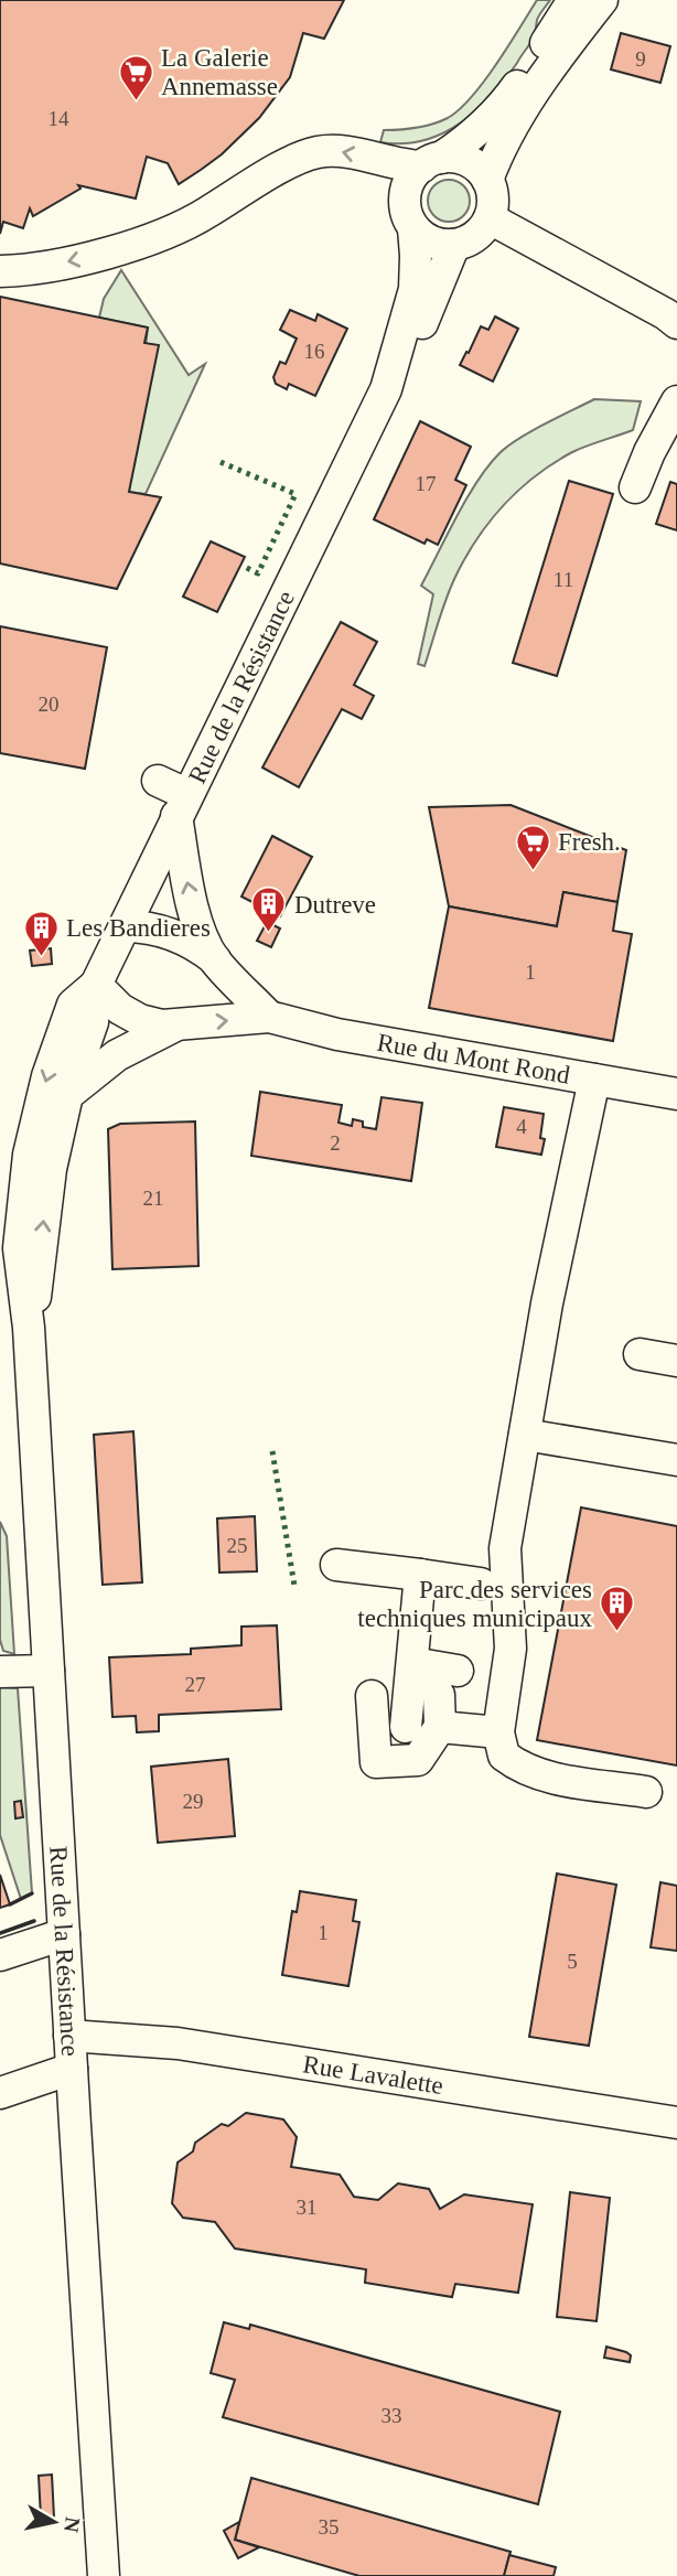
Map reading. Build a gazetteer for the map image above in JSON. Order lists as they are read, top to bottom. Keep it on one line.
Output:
{"streets":{"street":["Rue de la Résistance","Rue du Mont Rond","Rue Lavalette"]},"crossings":[["Rue de la Résistance","Rue du Mont Rond"],["Rue de la Résistance","Rue Lavalette"]],"places":{"supermarket":["La Galerie Annemasse","Fresh."],"building":["Dutreve","Les Bandieres","Parc des services techniques municipaux"]},"house_numbers":["9","14","16","17","11","20","1","4","2","21","25","27","29","1","5","31","33","35"],"north":"right"}
